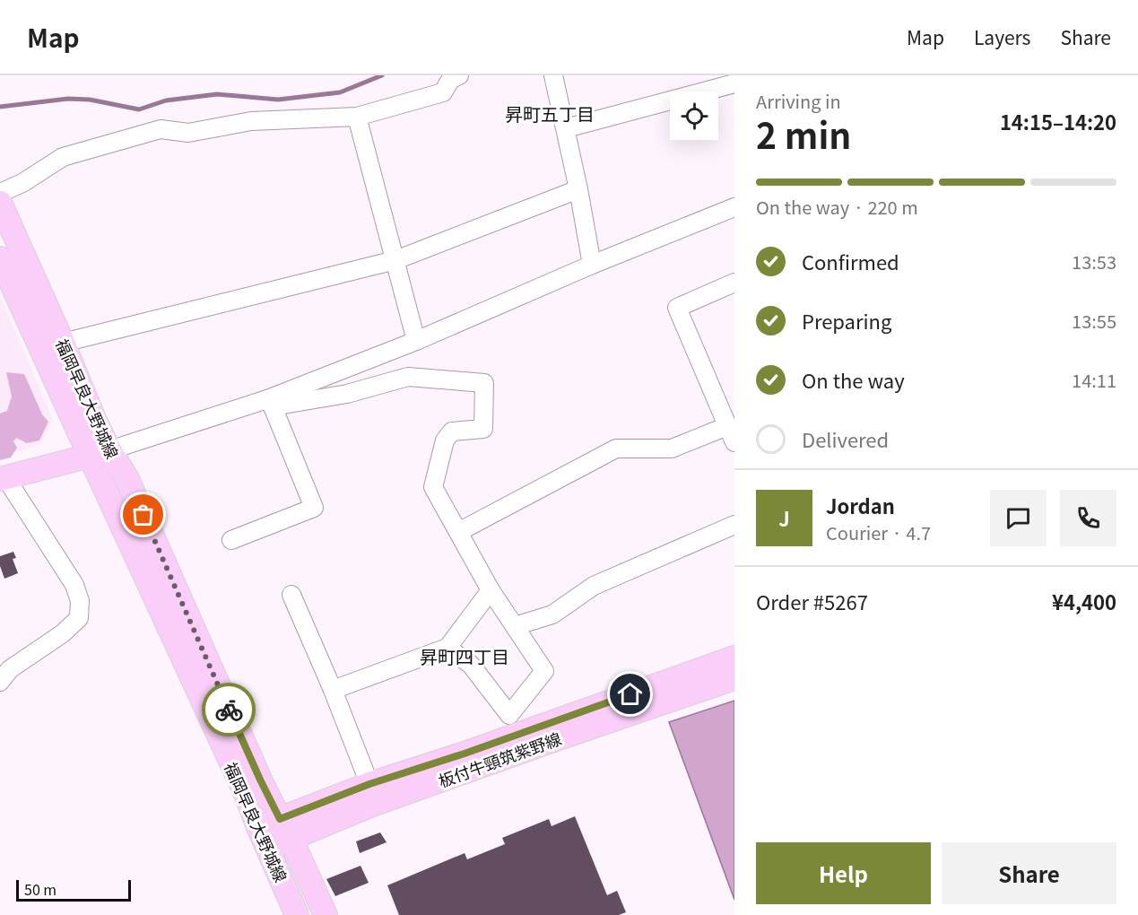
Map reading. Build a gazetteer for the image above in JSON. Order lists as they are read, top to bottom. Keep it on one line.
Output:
{"streets":{"main road":["福岡早良大野城線","板付牛頸筑紫野線"]},"crossings":[["福岡早良大野城線","板付牛頸筑紫野線"]],"districts":["昇町五丁目","昇町四丁目"],"scale_bar":"50 m","page":{"header":"Map","nav":["Map","Layers","Share"],"heading":["2 min","Arriving in","14:15–14:20"],"panel":["Jordan","Courier · 4.7","Order #5267","¥4,400"],"bar":"On the way · 220 m","list":[["Confirmed","13:53"],["Preparing","13:55"],["On the way","14:11"],"Delivered"],"round":"J","buttons":["Help","Share"],"scale":"50 m"}}
